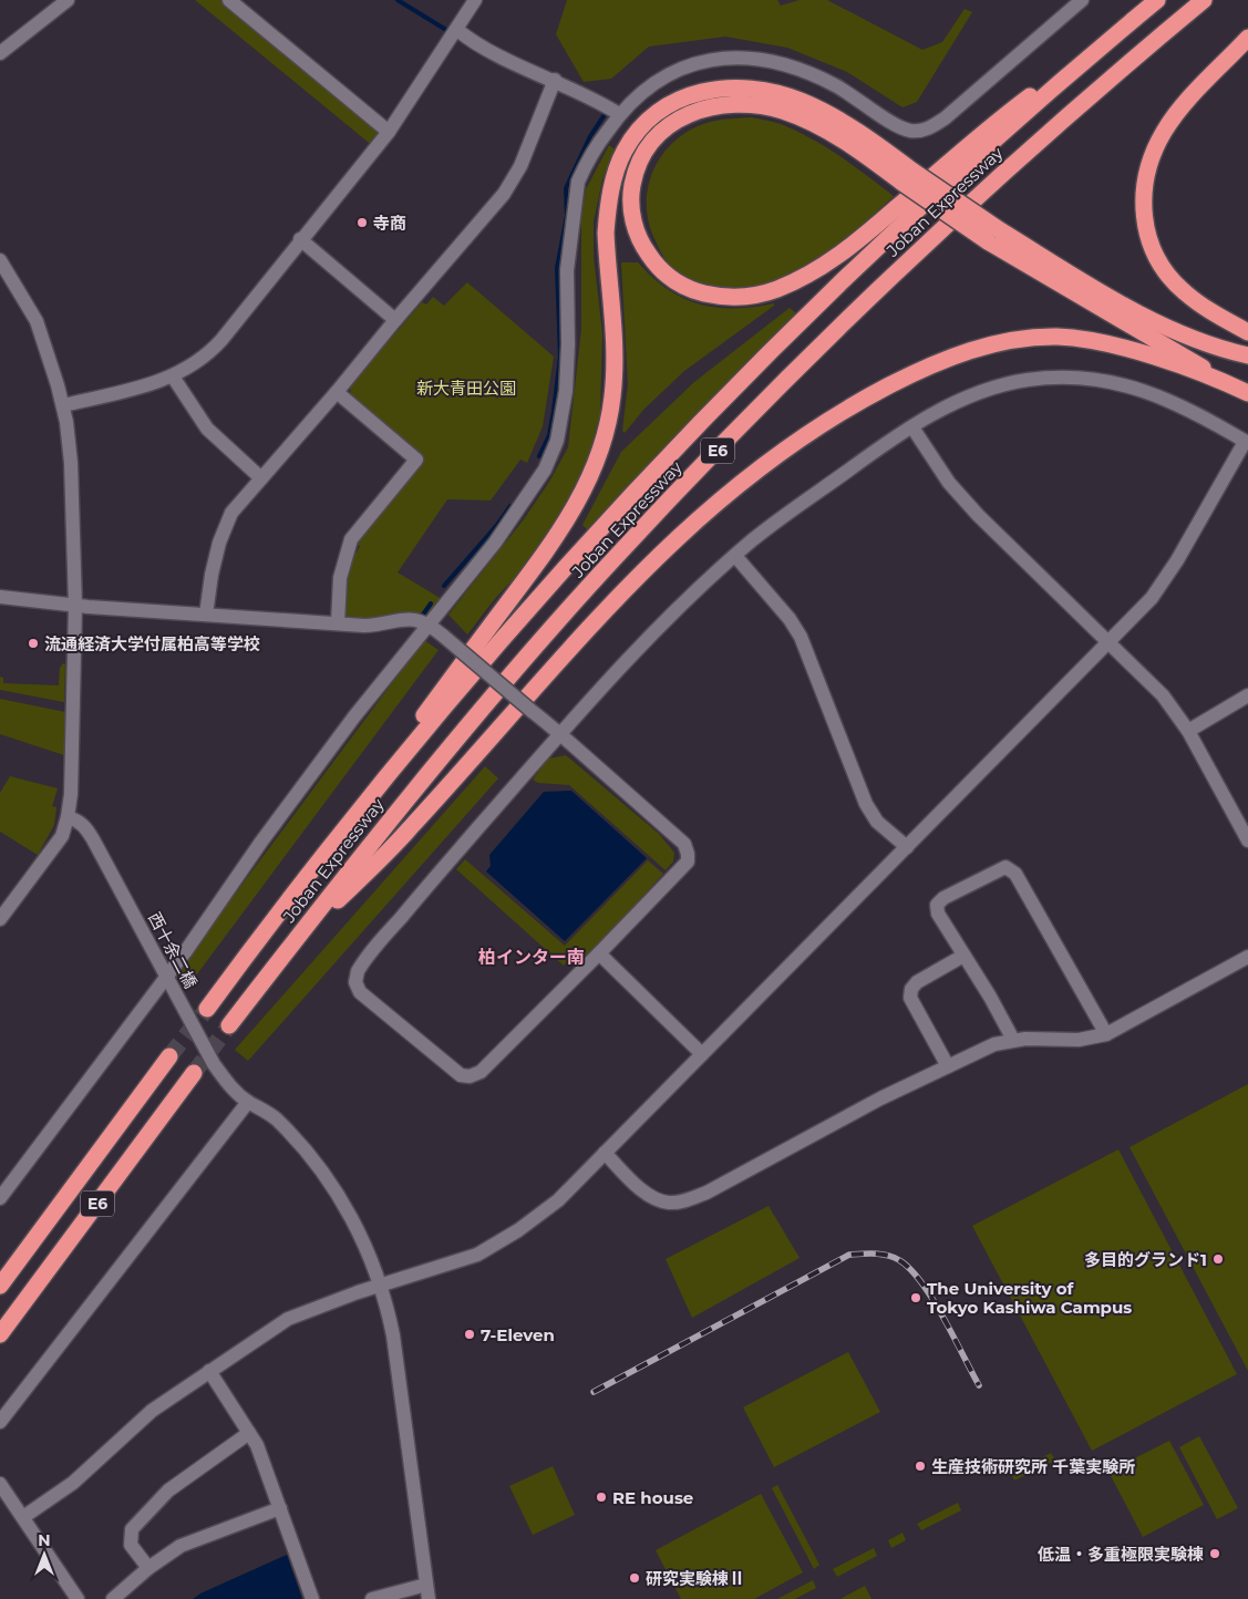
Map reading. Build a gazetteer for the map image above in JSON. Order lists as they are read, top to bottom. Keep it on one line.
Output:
{"streets":{"highway":["Joban Expressway","E6"],"street":["西十余二橋"]},"districts":["柏インター南"],"parks":["新大青田公園"],"places":["寺商","流通経済大学付属柏高等学校","多目的グランド1","The University of Tokyo Kashiwa Campus","7-Eleven","生産技術研究所 千葉実験所","RE house","低温・多重極限実験棟","研究実験棟Ⅱ"],"north":"top"}
